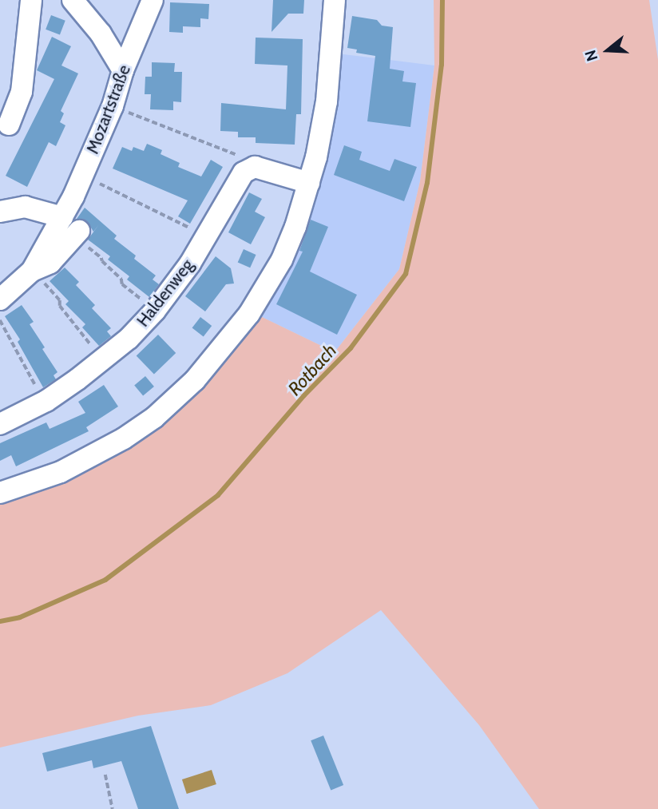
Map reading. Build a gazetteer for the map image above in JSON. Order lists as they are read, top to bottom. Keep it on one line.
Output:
{"streets":{"street":["Mozartstraße","Haldenweg"]},"water":["Rotbach"],"north":"left"}
